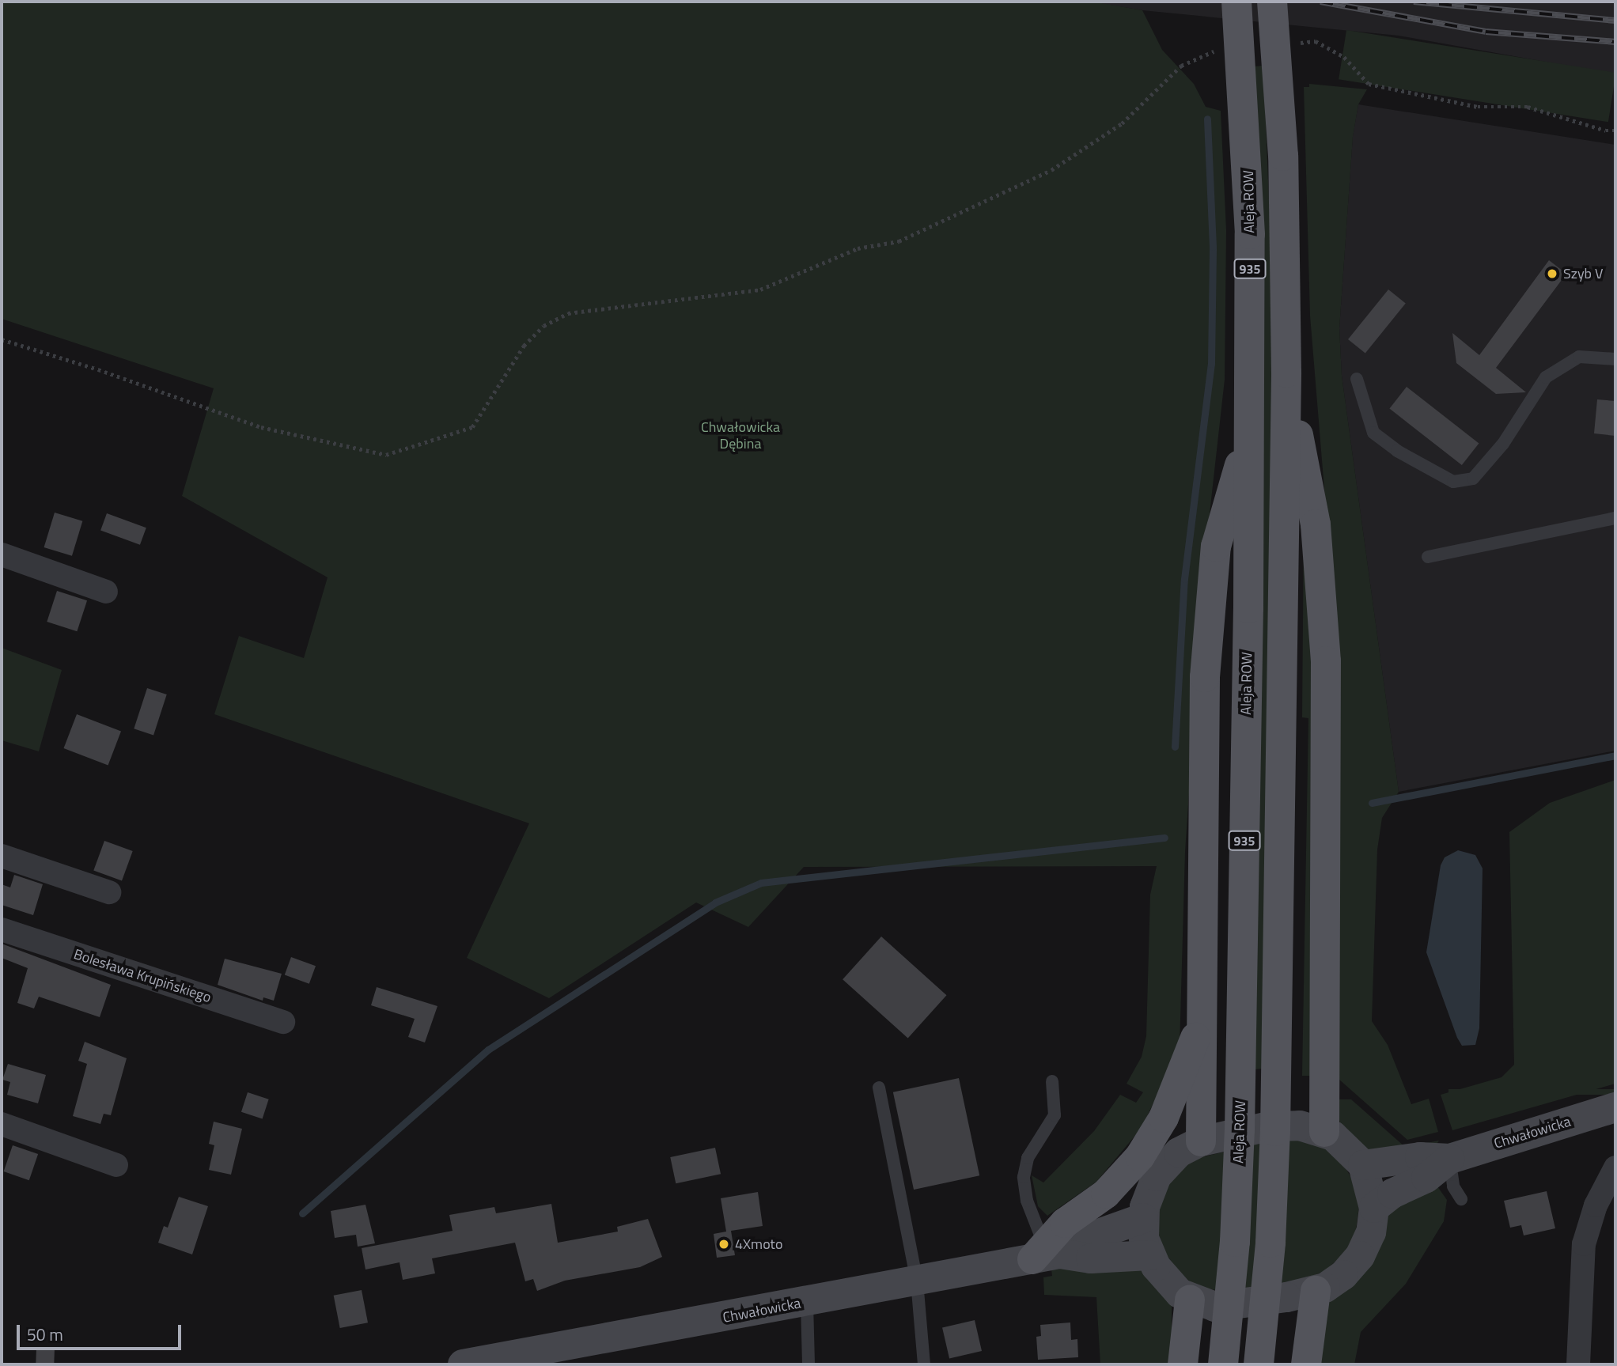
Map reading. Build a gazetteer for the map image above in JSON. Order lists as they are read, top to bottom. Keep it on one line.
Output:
{"streets":{"main road":["Aleja ROW","935","Chwałowicka"],"street":["Bolesława Krupińskiego"]},"parks":["Chwałowicka Dębina"],"places":["Szyb V","4Xmoto"],"scale_bar":"50 m"}
